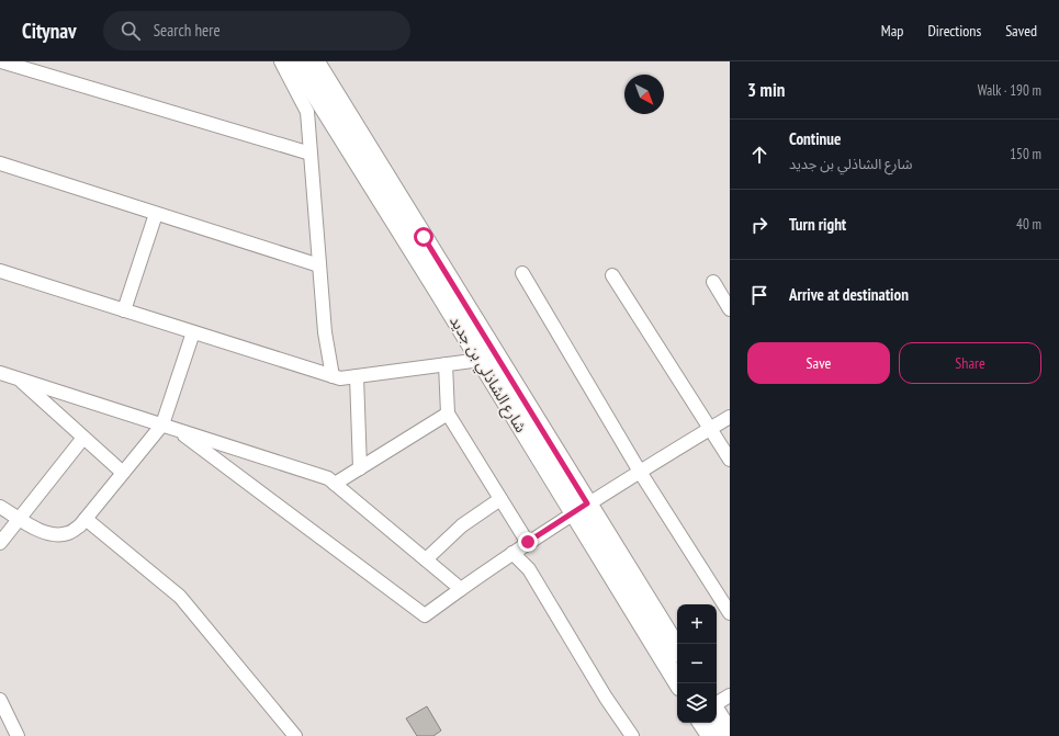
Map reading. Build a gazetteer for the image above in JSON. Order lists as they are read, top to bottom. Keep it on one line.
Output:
{"streets":{"main road":["شارع الشاذلي بن جديد"]},"north":"bottom right","page":{"header":"Citynav","search":"Search here","nav":["Map","Directions","Saved"],"heading":["3 min","Walk · 190 m"],"list":[["Continue","شارع الشاذلي بن جديد","150 m"],["Turn right","40 m"],"Arrive at destination"],"buttons":["Save","Share"],"map_buttons":["+","−"]}}
